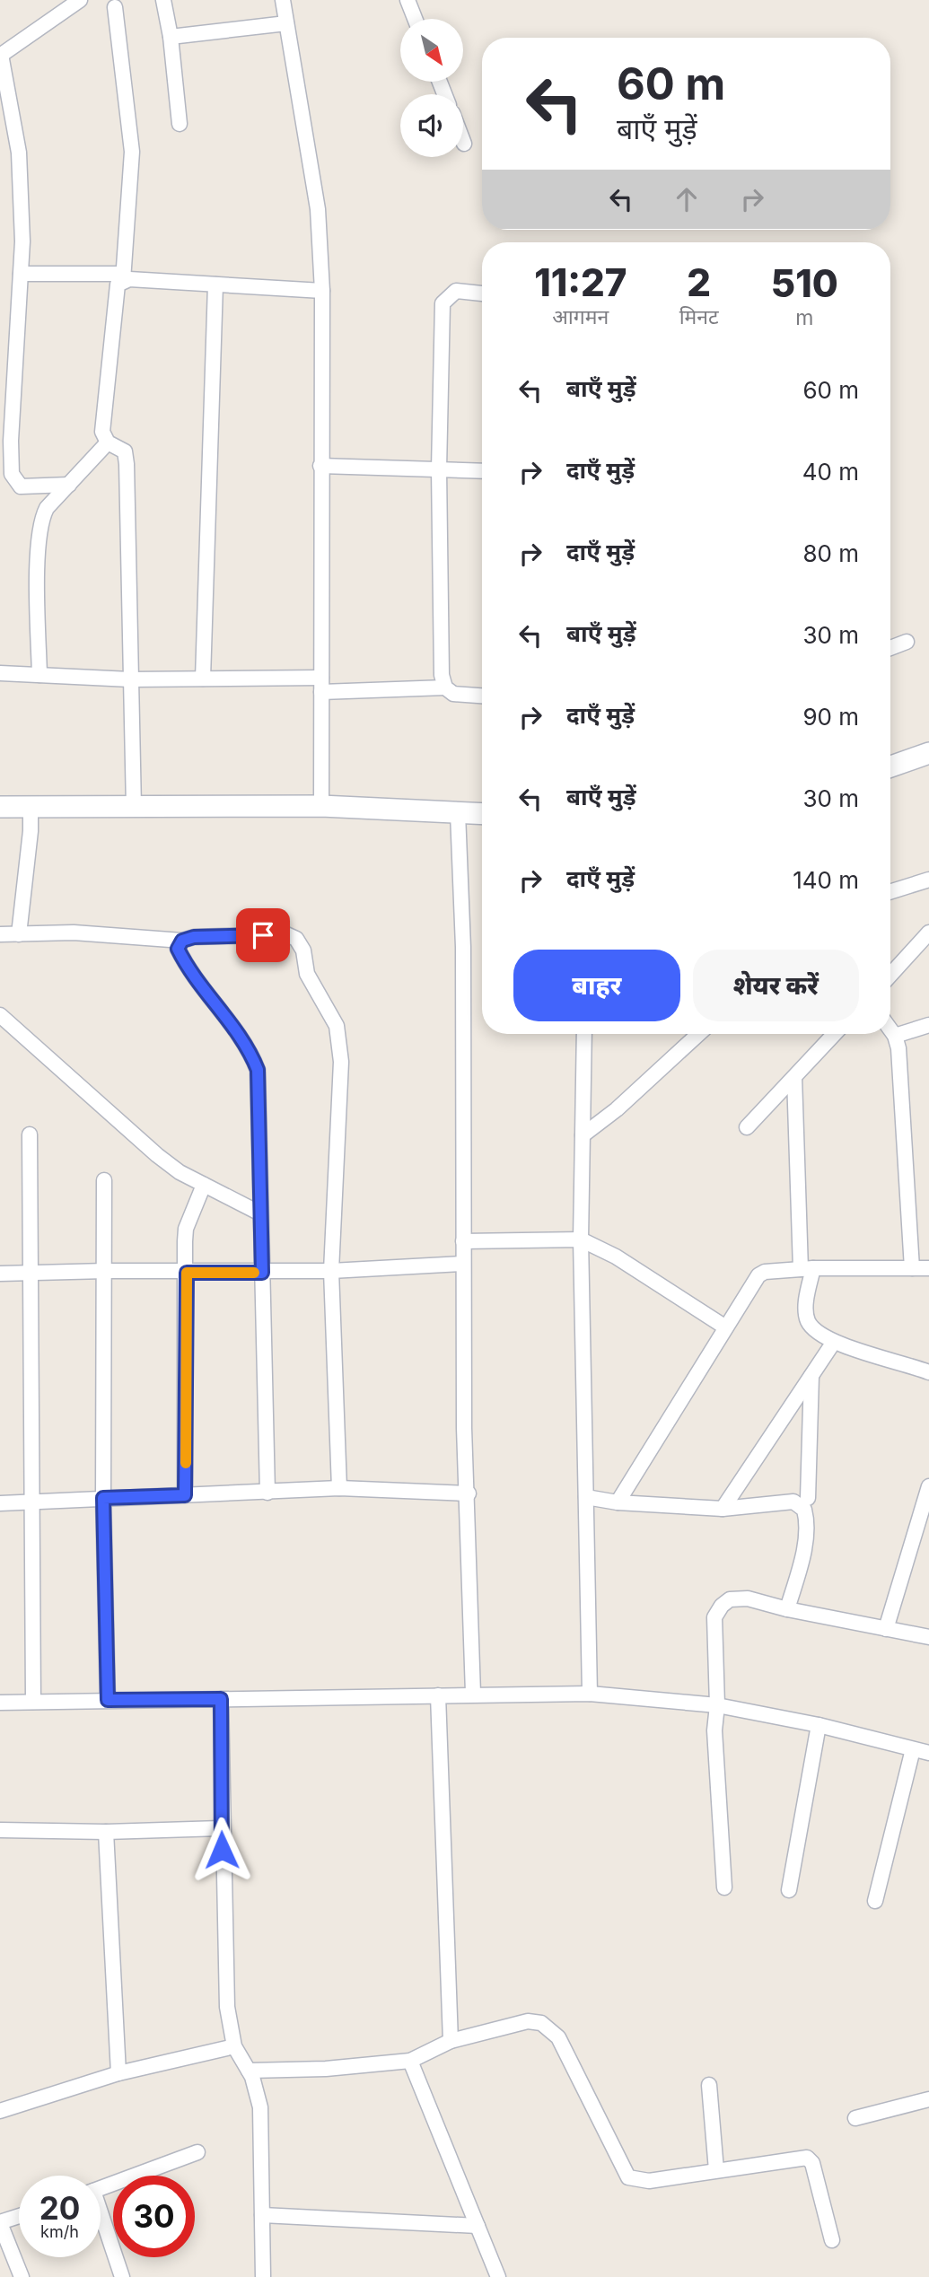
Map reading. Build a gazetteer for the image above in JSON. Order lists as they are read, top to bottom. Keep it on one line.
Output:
{"north":"bottom right","page":{"turn":["60 m","बाएँ मुड़ें"],"eta":["11:27","आगमन","2","मिनट","510","m"],"list":[{"name":"बाएँ मुड़ें","value":"60 m"},{"name":"दाएँ मुड़ें","value":"40 m"},{"name":"दाएँ मुड़ें","value":"80 m"},{"name":"बाएँ मुड़ें","value":"30 m"},{"name":"दाएँ मुड़ें","value":"90 m"},{"name":"बाएँ मुड़ें","value":"30 m"},{"name":"दाएँ मुड़ें","value":"140 m"}],"buttons":["बाहर","शेयर करें"],"speed":"20 km/h","limit":"30"}}
